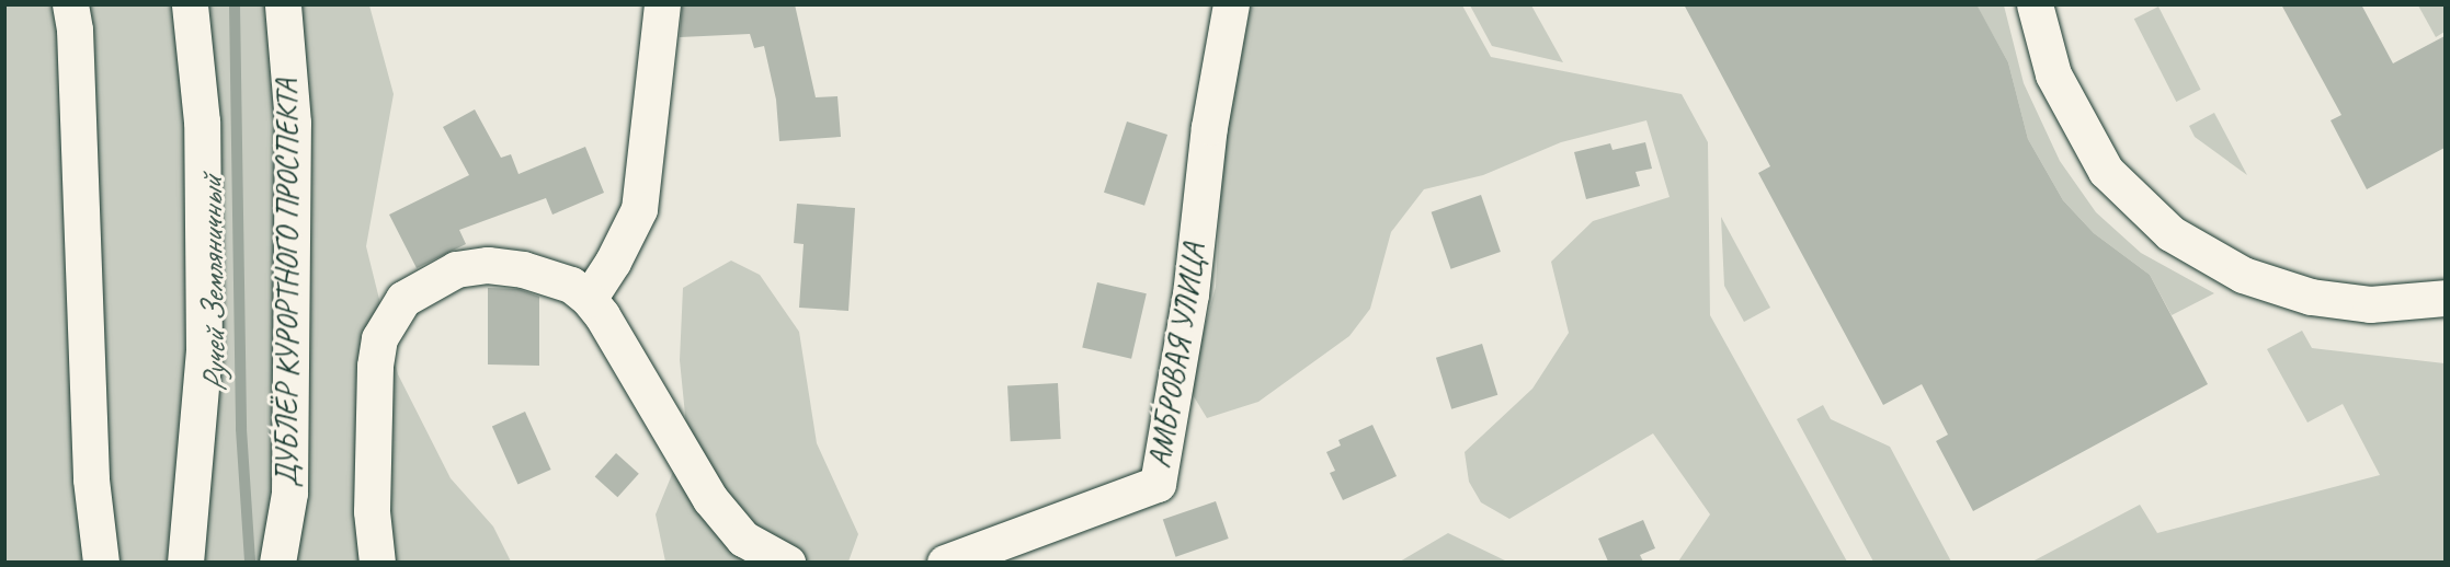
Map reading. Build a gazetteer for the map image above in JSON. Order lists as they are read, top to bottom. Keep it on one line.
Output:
{"streets":{"street":["ДУБЛЁР КУРОРТНОГО ПРОСПЕКТА","АМБРОВАЯ УЛИЦА"]},"water":["Ручей Земляничный"]}
